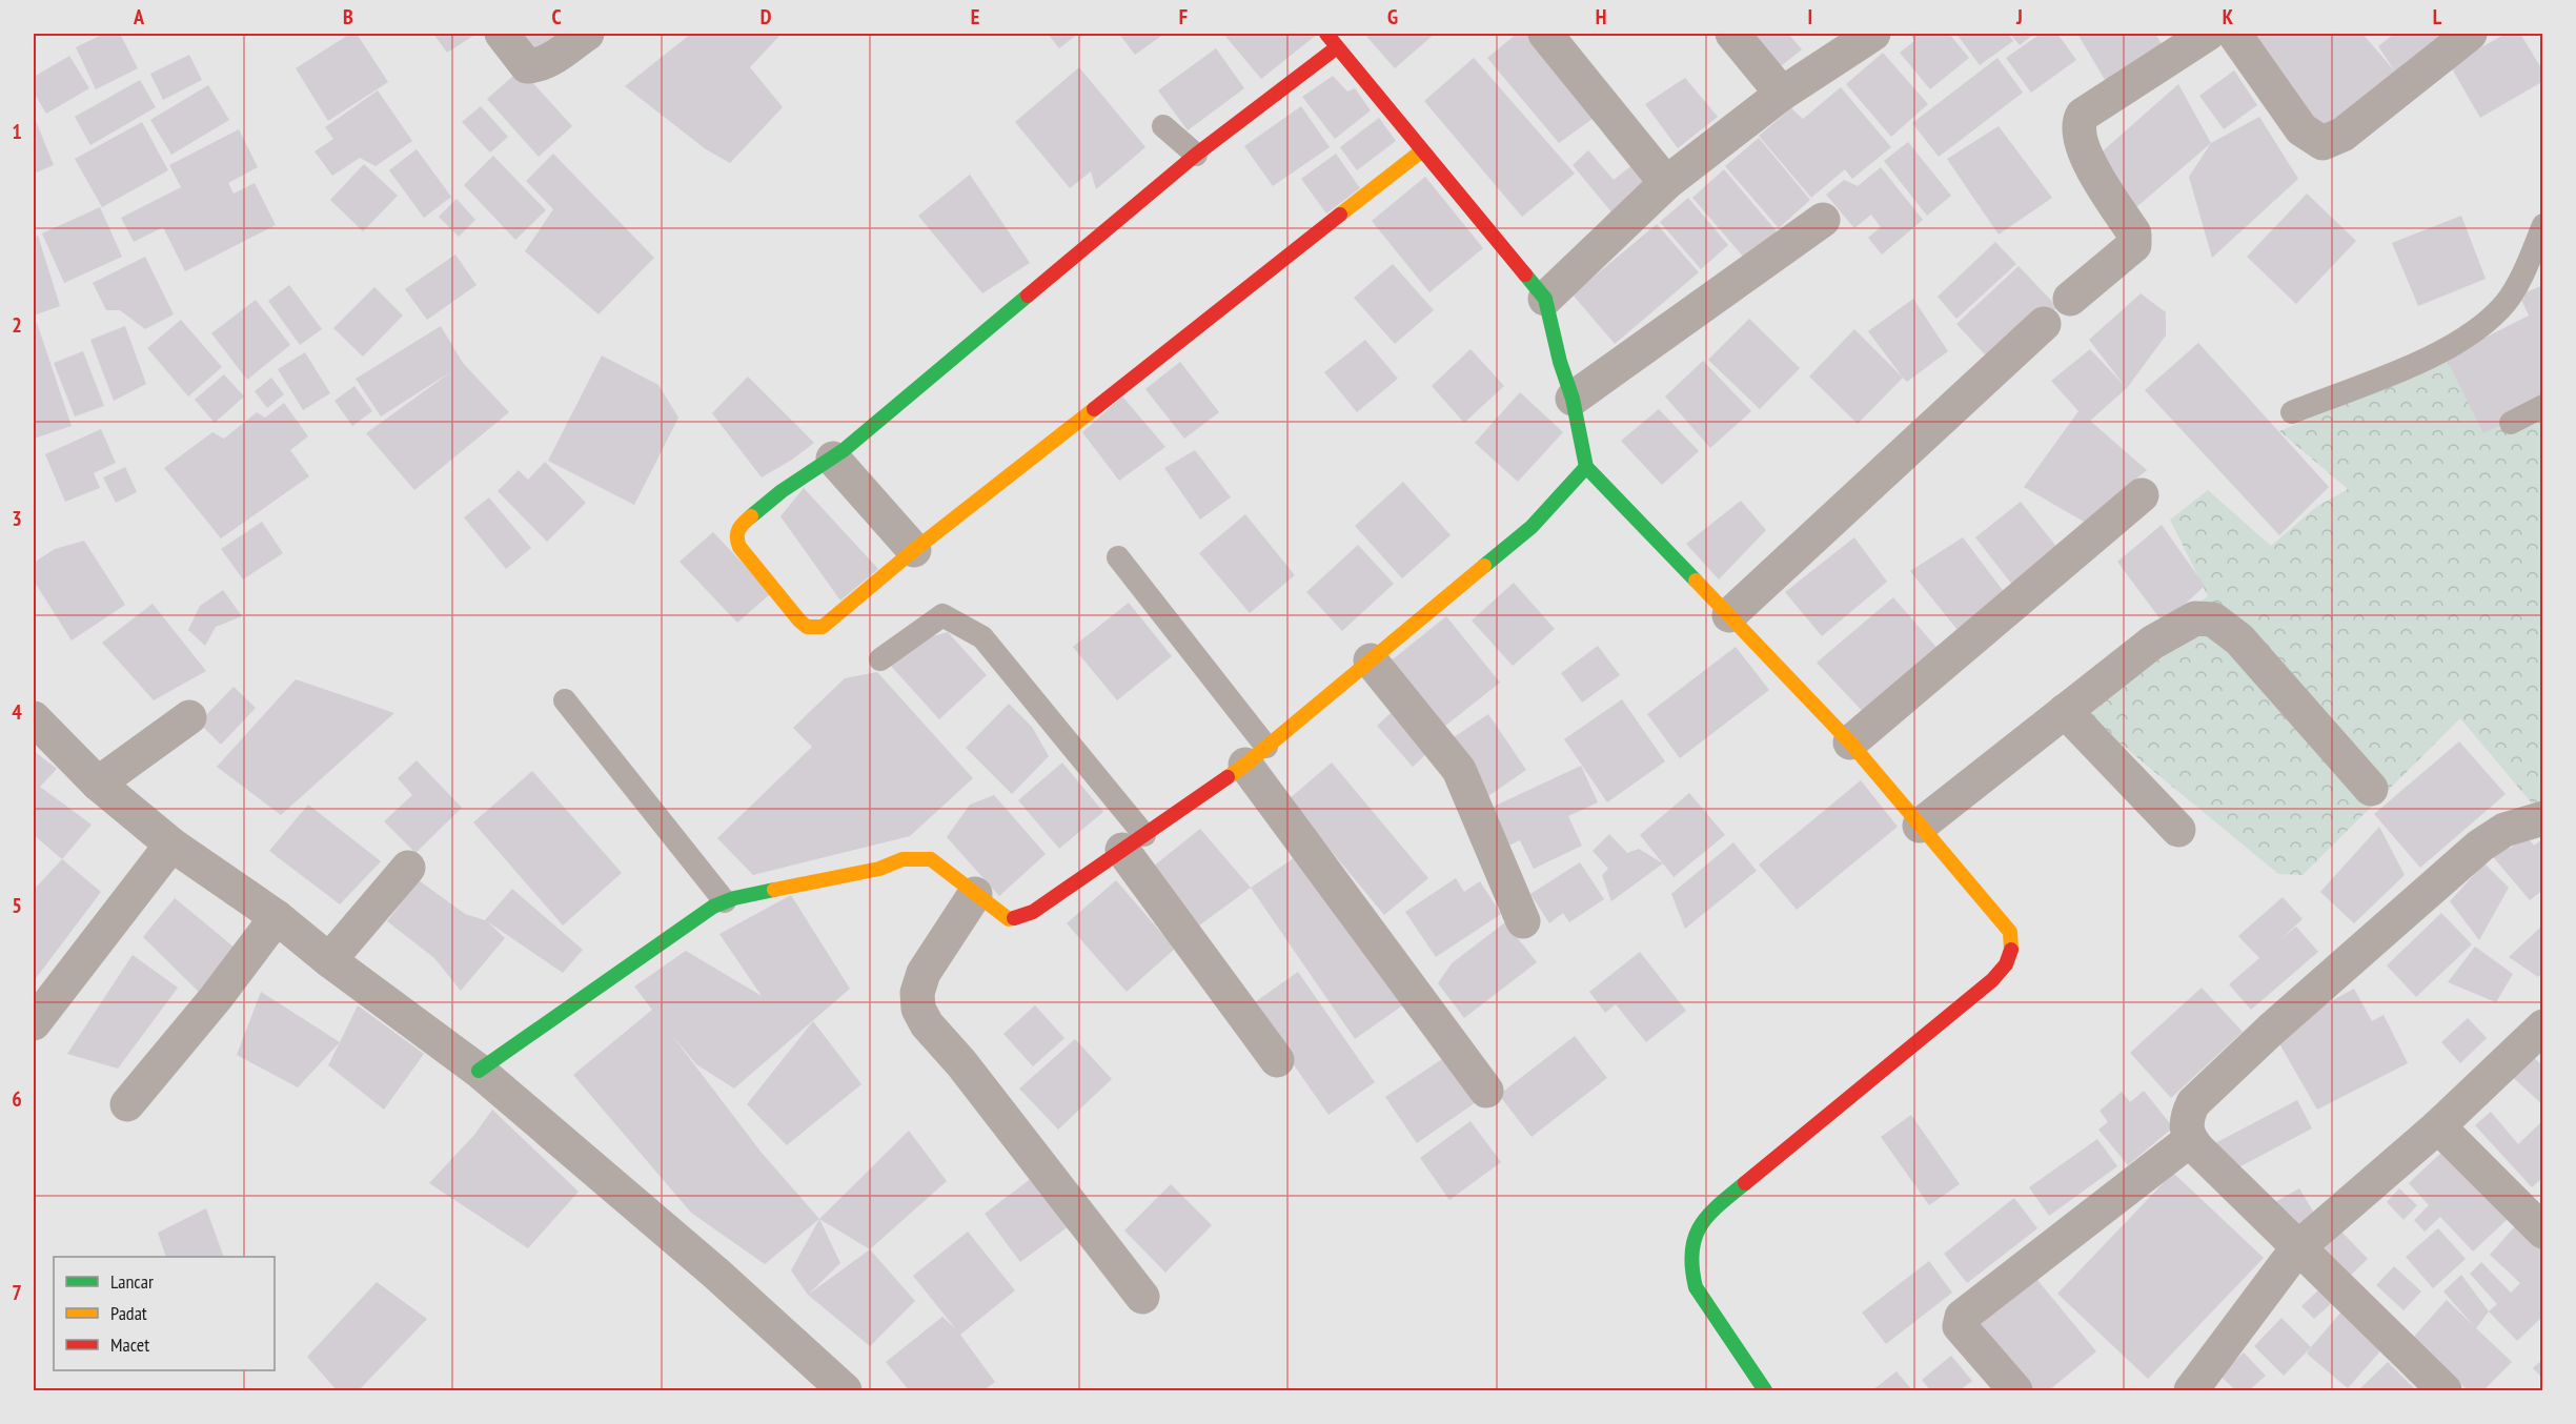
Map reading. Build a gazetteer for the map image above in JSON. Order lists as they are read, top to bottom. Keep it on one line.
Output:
{"legend":["Lancar","Padat","Macet"],"grid":{"columns":["A","B","C","D","E","F","G","H","I","J","K","L"],"rows":["1","2","3","4","5","6","7"]}}
